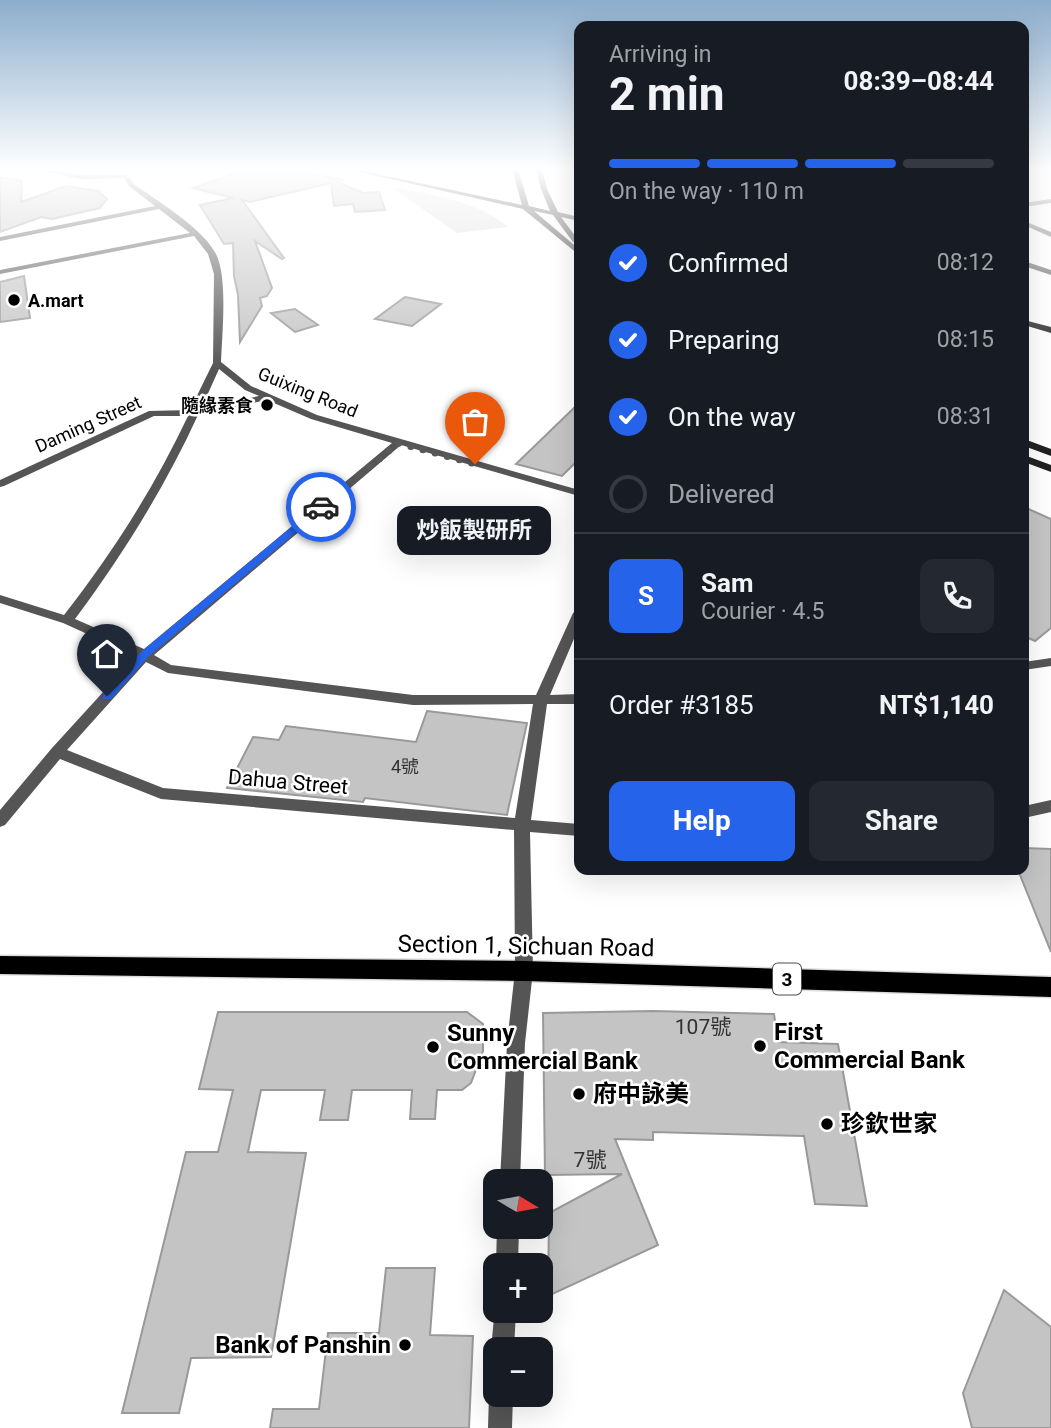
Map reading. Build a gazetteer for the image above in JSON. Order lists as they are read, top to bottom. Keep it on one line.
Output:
{"streets":{"main road":["Section 1, Sichuan Road","3"],"street":["Guixing Road","Daming Street","Dahua Street"]},"crossings":[["Guixing Road","Daming Street"]],"places":["A.mart","隨緣素食","炒飯製研所","First Commercial Bank","Sunny Commercial Bank","府中詠美","珍欽世家","Bank of Panshin"],"house_numbers":["4號","107號","7號"],"north":"right","page":{"heading":["2 min","Arriving in","08:39–08:44"],"panel":["Sam","Courier · 4.5","Order #3185","NT$1,140"],"bar":"On the way · 110 m","list":[["Confirmed","08:12"],["Preparing","08:15"],["On the way","08:31"],"Delivered"],"bubble":"炒飯製研所","round":"S","buttons":["Help","Share"],"map_buttons":["+","−"]}}
